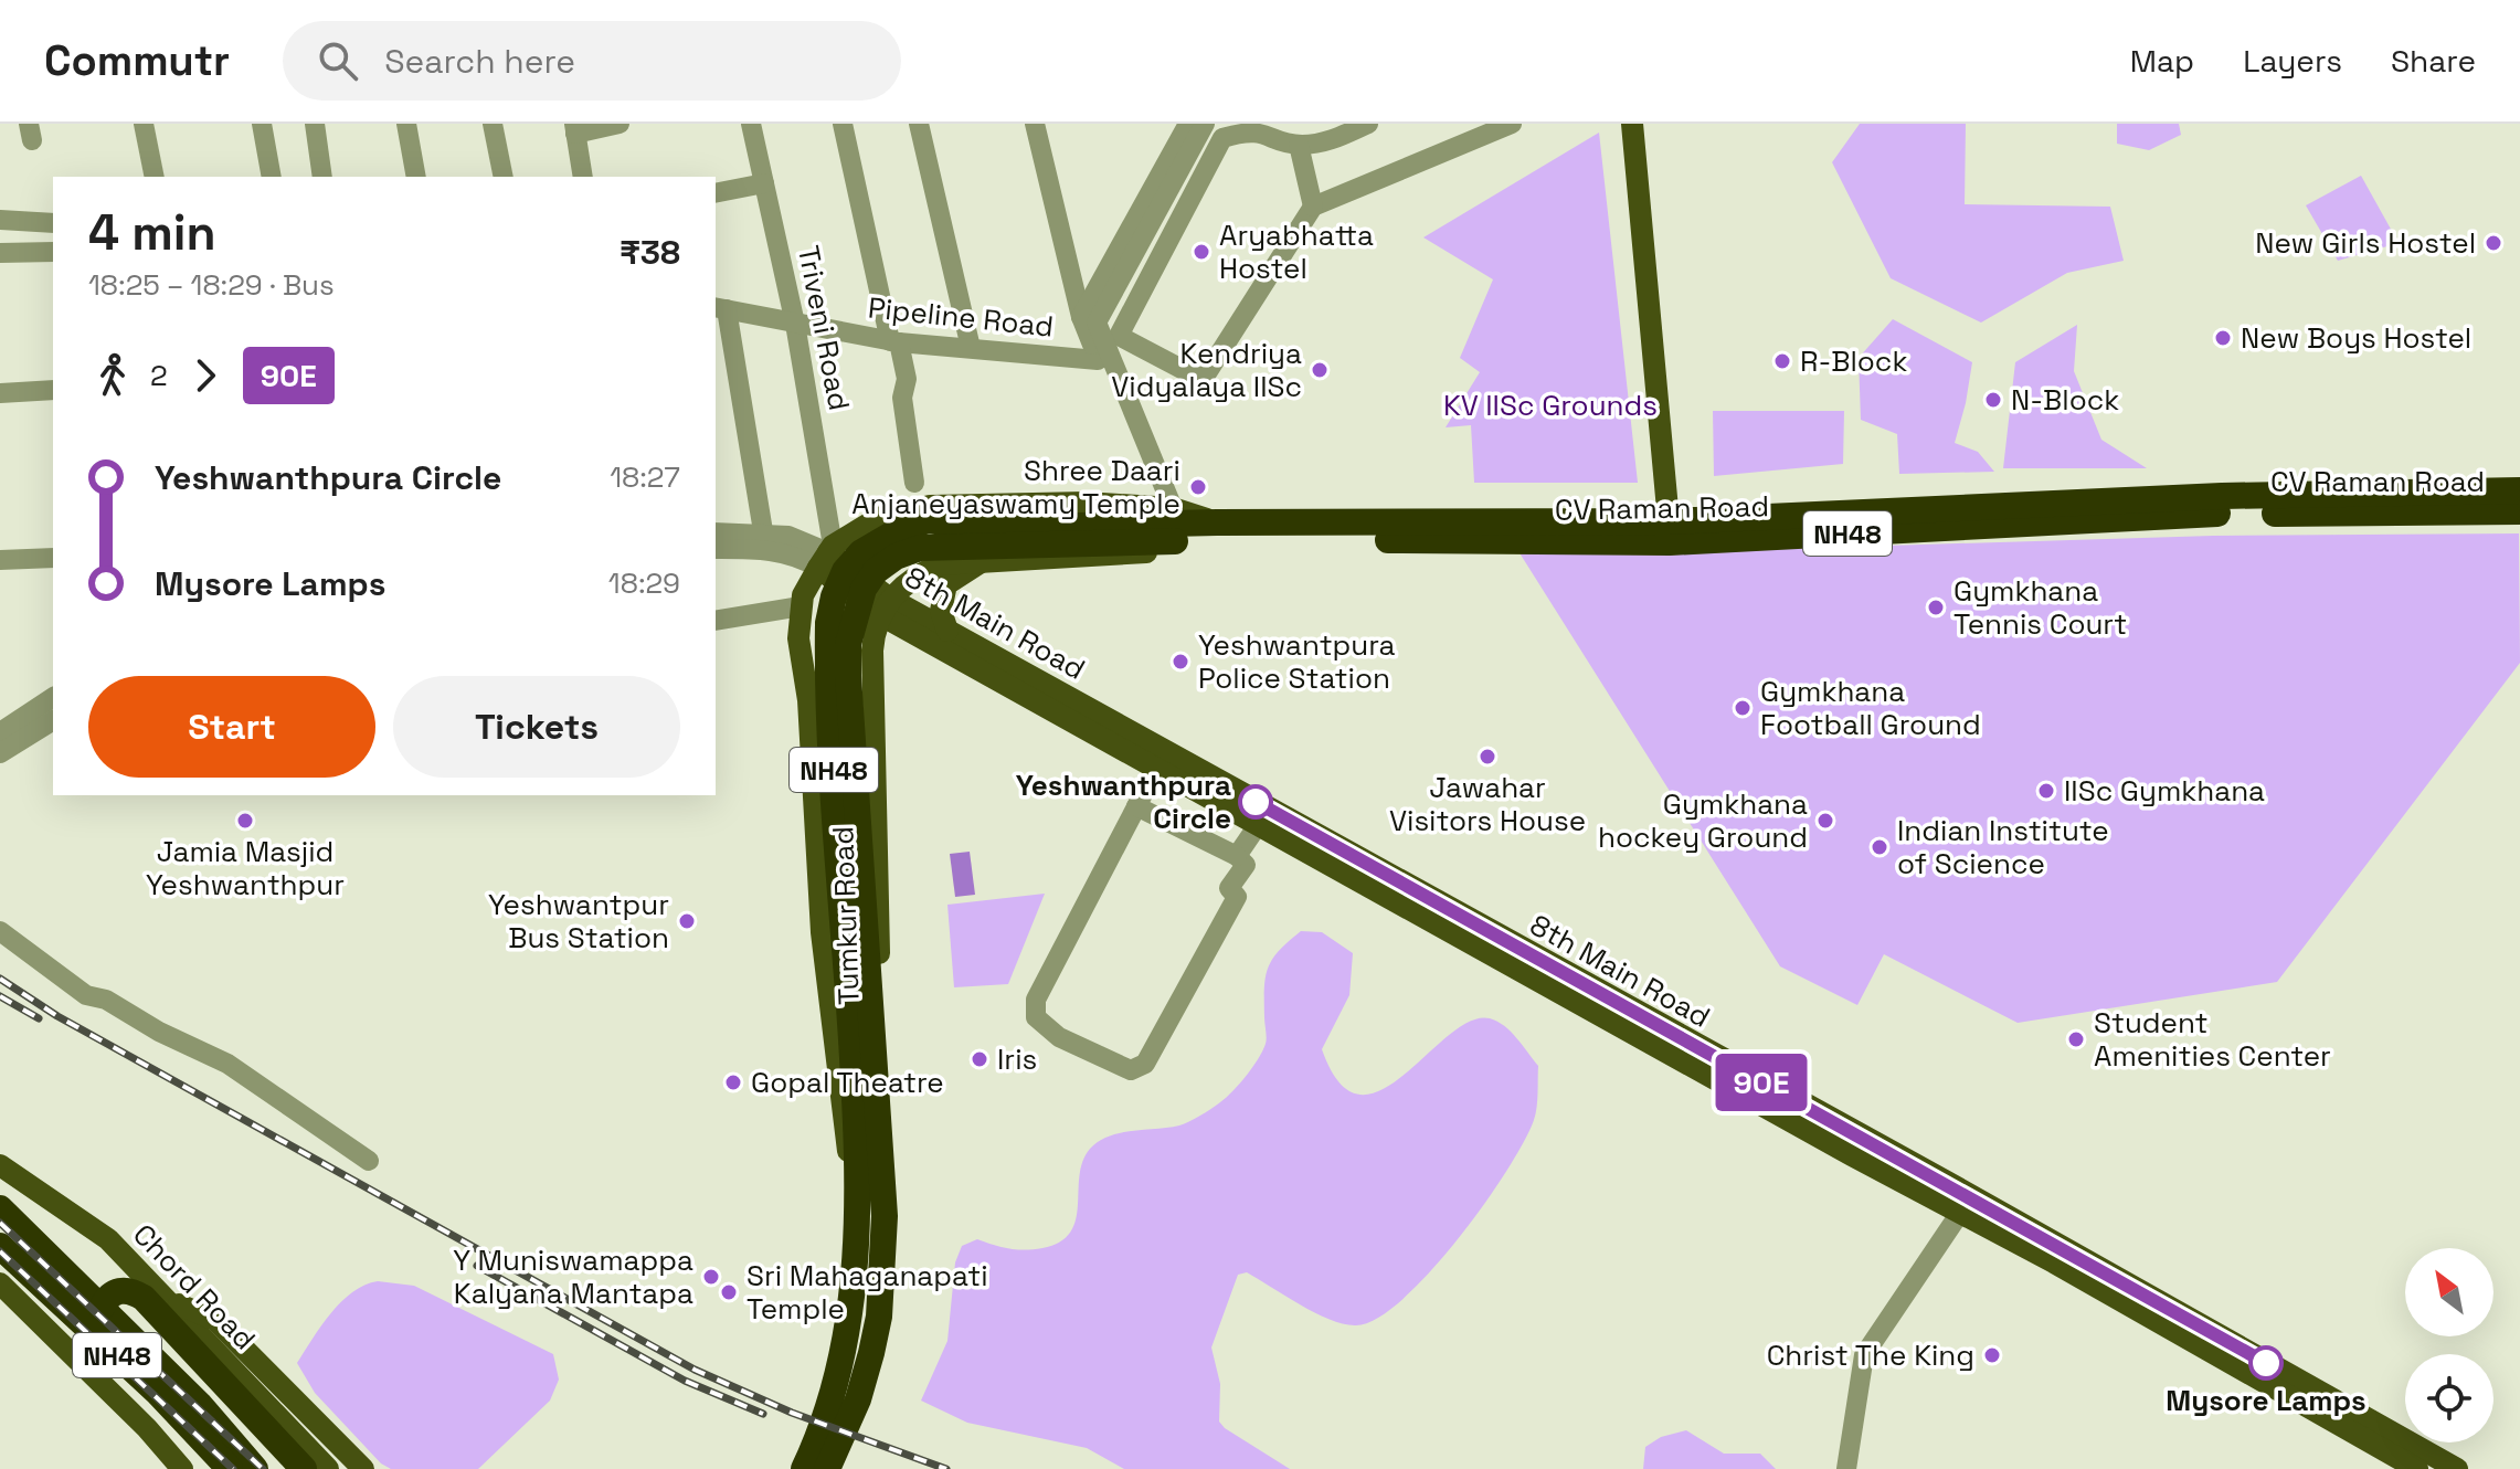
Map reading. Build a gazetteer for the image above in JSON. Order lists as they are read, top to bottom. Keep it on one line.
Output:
{"streets":{"highway":["CV Raman Road","NH48","Tumkur Road"],"main road":["8th Main Road","Chord Road"],"street":["Pipeline Road","Triveni Road"]},"crossings":[["Pipeline Road","Triveni Road"],["Triveni Road","8th Main Road"],["CV Raman Road","NH48"],["NH48","Tumkur Road"],["8th Main Road","Tumkur Road"]],"parks":["KV IISc Grounds"],"places":["New Girls Hostel","Aryabhatta Hostel","New Boys Hostel","R-Block","Kendriya Vidyalaya IISc","N-Block","Shree Daari Anjaneyaswamy Temple","Gymkhana Tennis Court","Yeshwantpura Police Station","Gymkhana Football Ground","Jawahar Visitors House","IISc Gymkhana","Yeshwanthpura Circle","Jamia Masjid Yeshwanthpur","Gymkhana hockey Ground","Indian Institute of Science","Yeshwantpur Bus Station","Student Amenities Center","Iris","Gopal Theatre","Y Muniswamappa Kalyana Mantapa","Sri Mahaganapati Temple","Christ The King","Mysore Lamps"],"lines":["bus line 90E"],"north":"top left","page":{"header":"Commutr","search":"Search here","nav":["Map","Layers","Share"],"on_map":"90E","heading":["4 min","18:25 – 18:29 · Bus","₹38"],"legs":["2","90E"],"list":[{"name":"Yeshwanthpura Circle","value":"18:27"},{"name":"Mysore Lamps","value":"18:29"}],"buttons":["Start","Tickets"]}}
